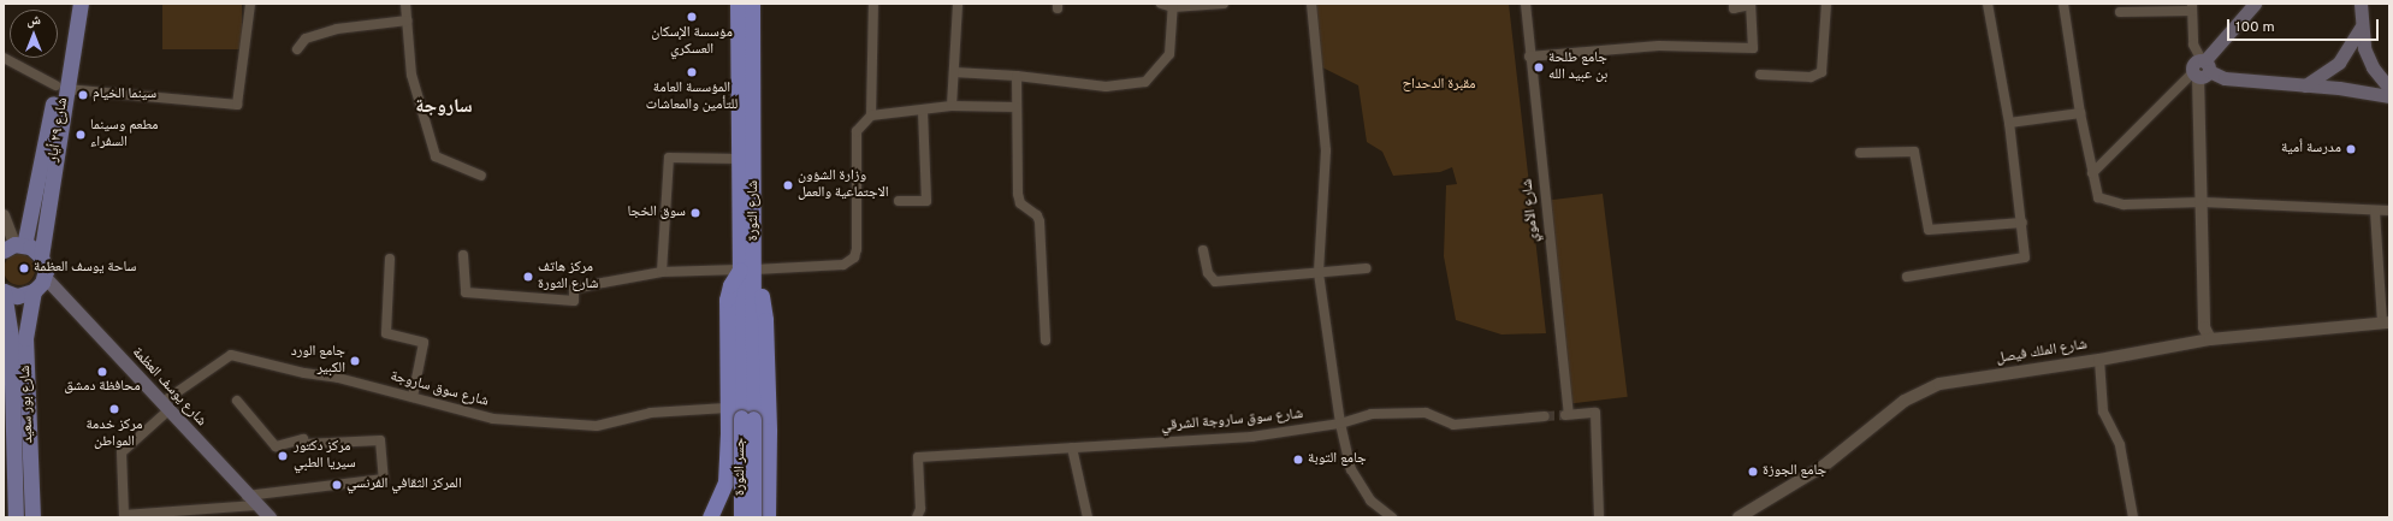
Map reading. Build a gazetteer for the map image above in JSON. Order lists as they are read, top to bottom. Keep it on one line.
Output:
{"streets":{"highway":["شارع الثورة","جسر الثورة"],"main road":["شارع ٢٩ أيار","شارع يوسف العظمة","شارع بور سعيد"],"street":["شارع الأموي","شارع الملك فيصل","شارع سوق ساروجة","شارع سوق ساروجة الشرقي"]},"crossings":[["شارع الثورة","جسر الثورة"],["شارع يوسف العظمة","شارع سوق ساروجة"]],"districts":["ساروجة"],"parks":["مقبرة الدحداح"],"places":["مؤسسة الإسكان العسكري","جامع طلحة بن عبيد الله","المؤسسة العامة للتأمين والمعاشات","سينما الخيام","مطعم وسينما السفراء","مدرسة أمية","وزارة الشؤون الاجتماعية والعمل","سوق الخجا","ساحة يوسف العظمة","مركز هاتف شارع الثورة","جامع الورد الكبير","محافظة دمشق","مركز خدمة المواطن","مركز دكتور سيريا الطبي","جامع التوبة","جامع الجوزة","المركز الثقافي الفرنسي"],"scale_bar":"100 m","north":"top"}
